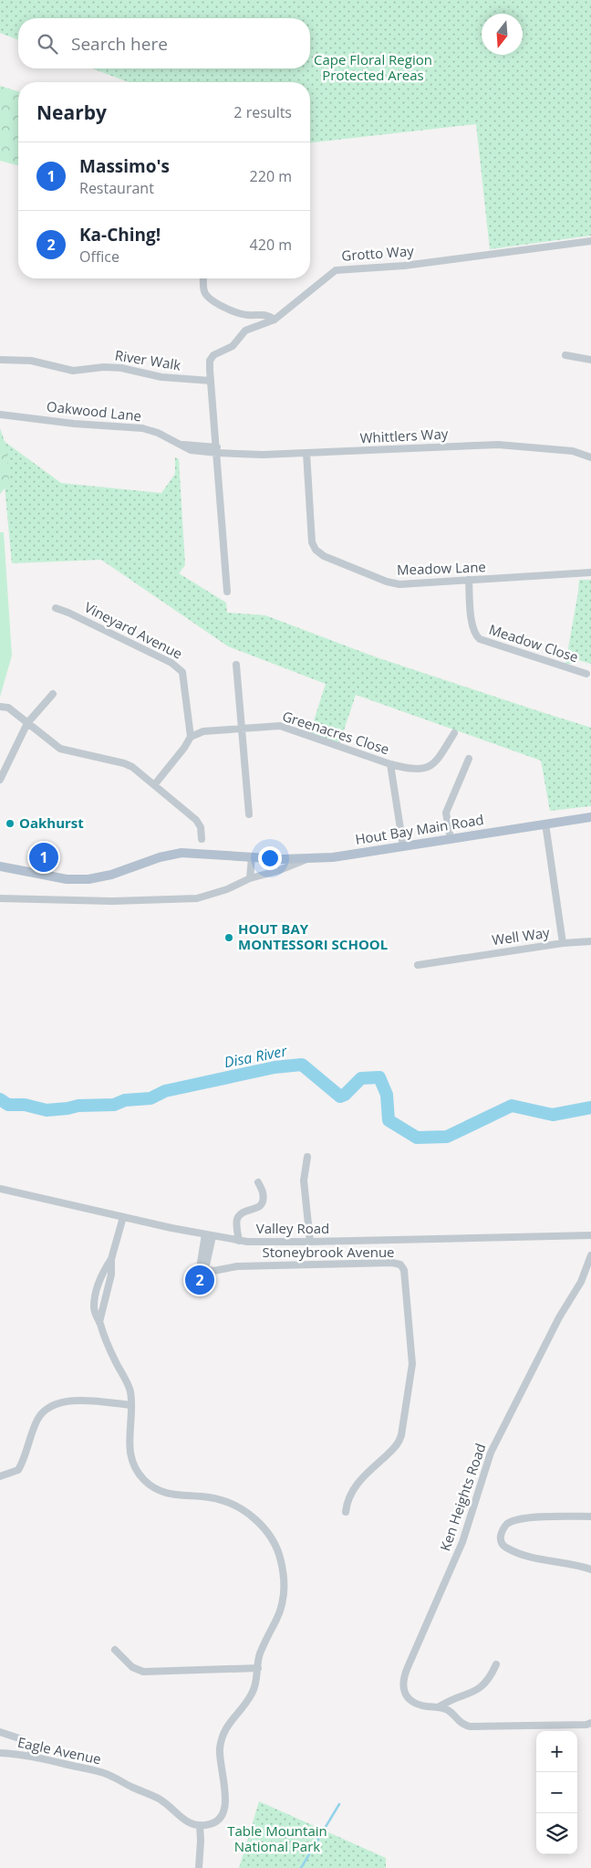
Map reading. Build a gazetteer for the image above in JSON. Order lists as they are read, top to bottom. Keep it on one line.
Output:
{"streets":{"main road":["Hout Bay Main Road"],"street":["Grotto Way","River Walk","Oakwood Lane","Whittlers Way","Meadow Lane","Vineyard Avenue","Meadow Close","Greenacres Close","Well Way","Valley Road","Stoneybrook Avenue","Ken Heights Road","Eagle Avenue"]},"crossings":[["Grotto Way","River Walk"],["Grotto Way","Oakwood Lane"],["Grotto Way","Whittlers Way"],["Oakwood Lane","Whittlers Way"],["Whittlers Way","Meadow Lane"],["Meadow Lane","Meadow Close"],["Vineyard Avenue","Greenacres Close"],["Greenacres Close","Hout Bay Main Road"],["Hout Bay Main Road","Well Way"],["Valley Road","Stoneybrook Avenue"]],"water":["Disa River"],"parks":["Cape Floral Region Protected Areas","Table Mountain National Park"],"places":["Oakhurst","HOUT BAY MONTESSORI SCHOOL"],"north":"bottom","page":{"search":"Search here","heading":["Nearby","2 results"],"list":[{"mark":"1","name":"Massimo's","note":"Restaurant","value":"220 m"},{"mark":"2","name":"Ka-Ching!","note":"Office","value":"420 m"}],"pins":["1","2"],"map_buttons":["+","−"]}}
